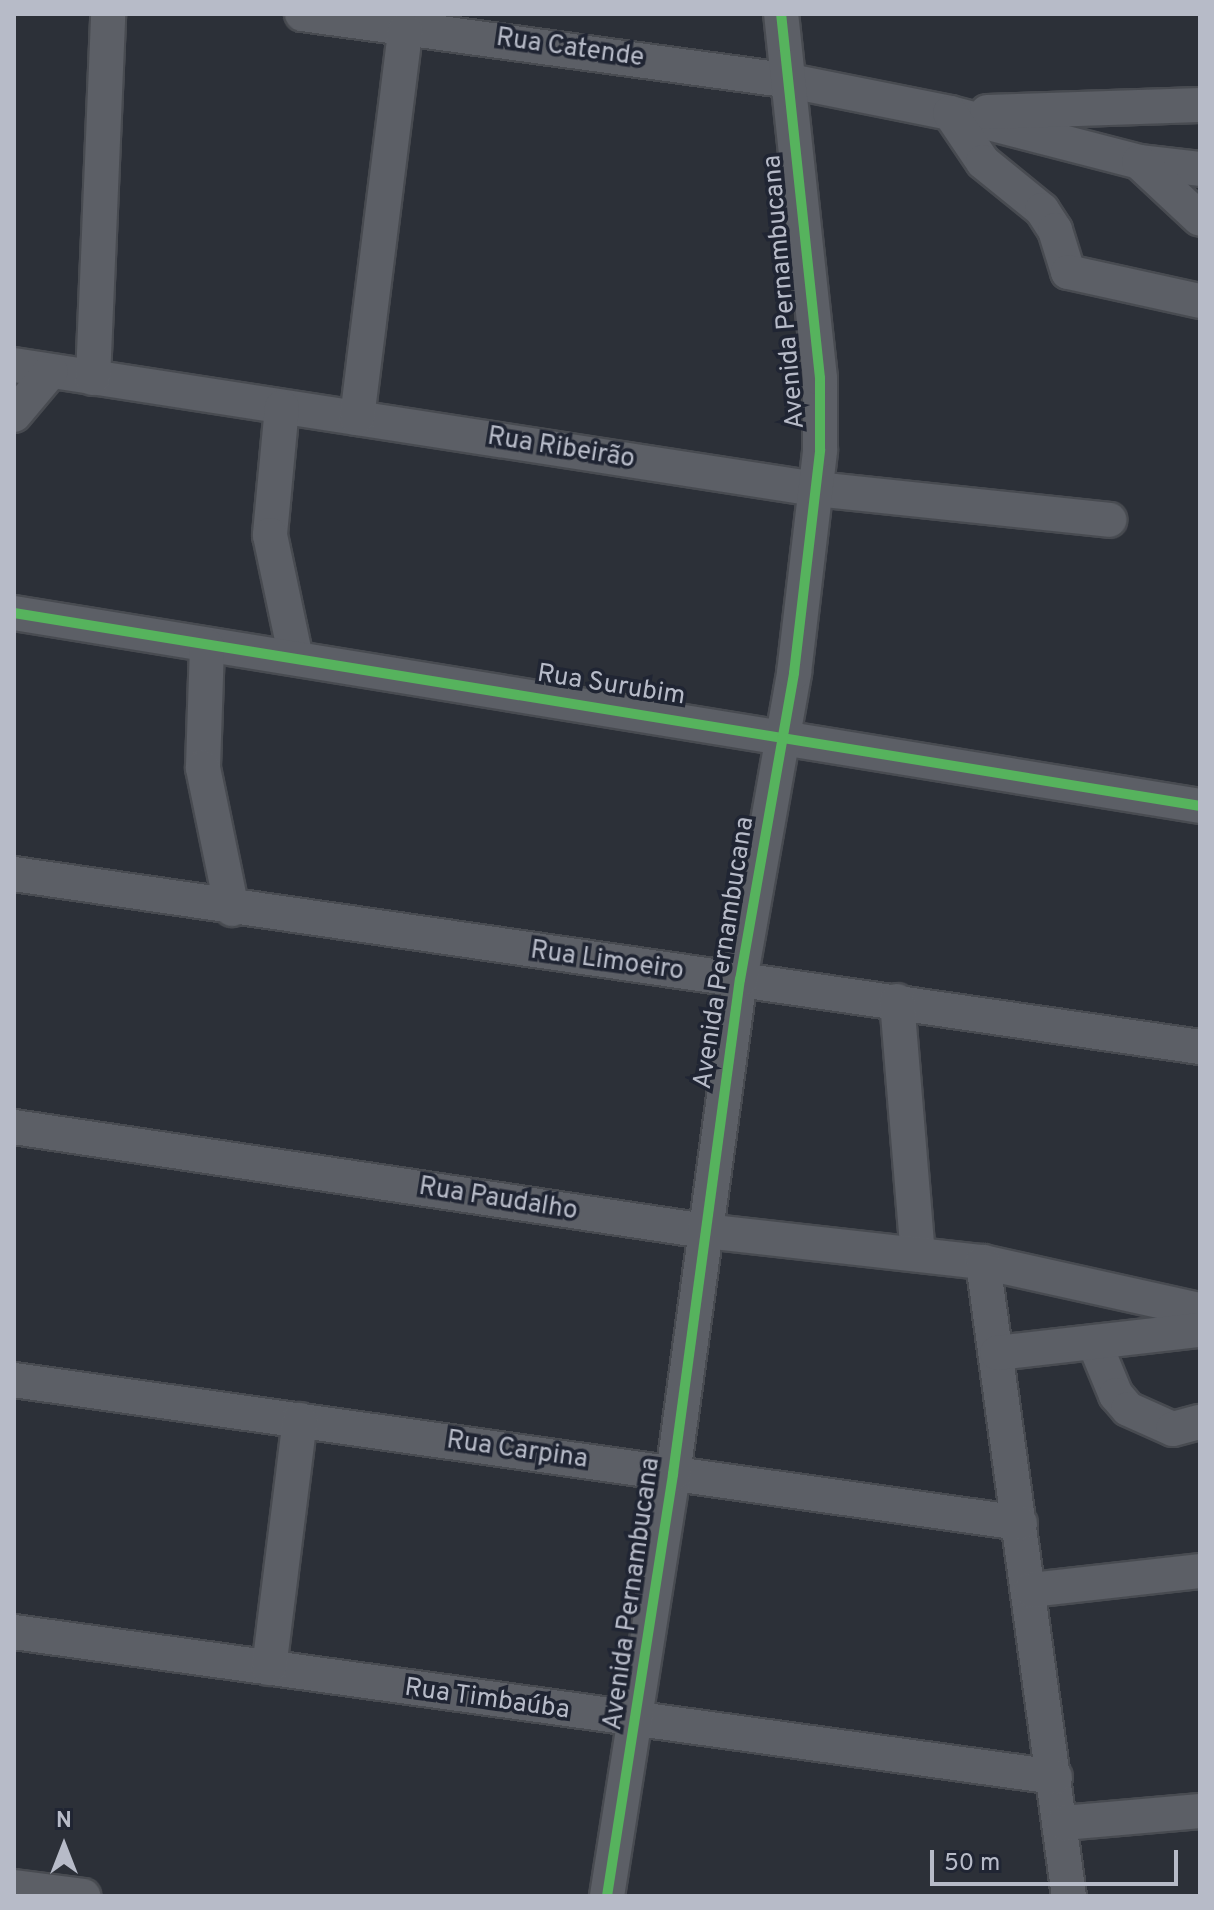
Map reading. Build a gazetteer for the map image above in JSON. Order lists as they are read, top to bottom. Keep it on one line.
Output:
{"streets":{"street":["Rua Catende","Avenida Pernambucana","Rua Ribeirão","Rua Surubim","Rua Limoeiro","Rua Paudalho","Rua Carpina","Rua Timbaúba"]},"crossings":[["Rua Catende","Avenida Pernambucana"],["Avenida Pernambucana","Rua Ribeirão"],["Avenida Pernambucana","Rua Surubim"],["Avenida Pernambucana","Rua Limoeiro"],["Avenida Pernambucana","Rua Paudalho"],["Avenida Pernambucana","Rua Carpina"],["Avenida Pernambucana","Rua Timbaúba"]],"scale_bar":"50 m","north":"top"}
